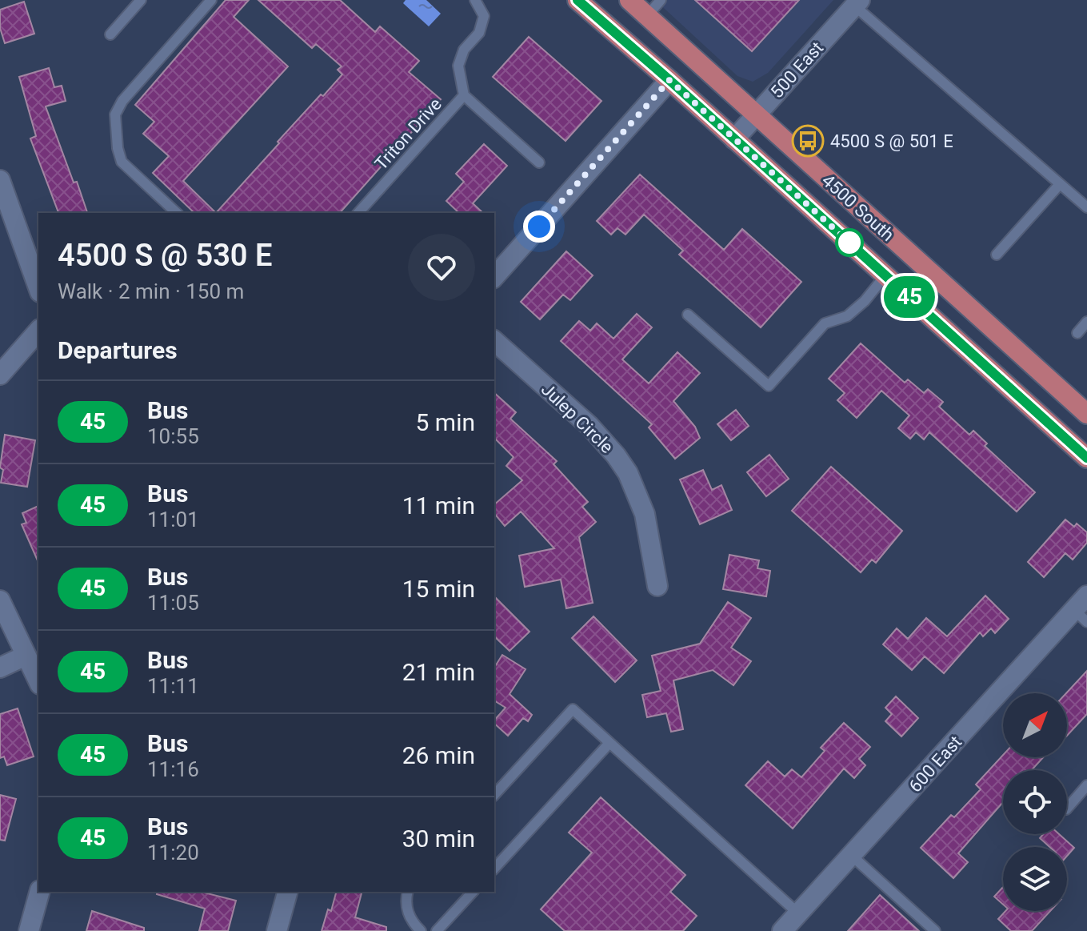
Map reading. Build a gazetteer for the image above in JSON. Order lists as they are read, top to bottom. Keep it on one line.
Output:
{"streets":{"main road":["4500 South"],"street":["500 East","Julep Circle","600 East"],"lane":["Triton Drive"]},"crossings":[["500 East","4500 South"]],"places":{"bus stop":["4500 S @ 501 E"]},"lines":["bus line 45"],"north":"top right","page":{"on_map":"45","heading":[["4500 S @ 530 E","Walk · 2 min · 150 m"],"Departures"],"list":[{"mark":"45","name":"Bus","note":"10:55","value":"5 min"},{"mark":"45","name":"Bus","note":"11:01","value":"11 min"},{"mark":"45","name":"Bus","note":"11:05","value":"15 min"},{"mark":"45","name":"Bus","note":"11:11","value":"21 min"},{"mark":"45","name":"Bus","note":"11:16","value":"26 min"},{"mark":"45","name":"Bus","note":"11:20","value":"30 min"}]}}
